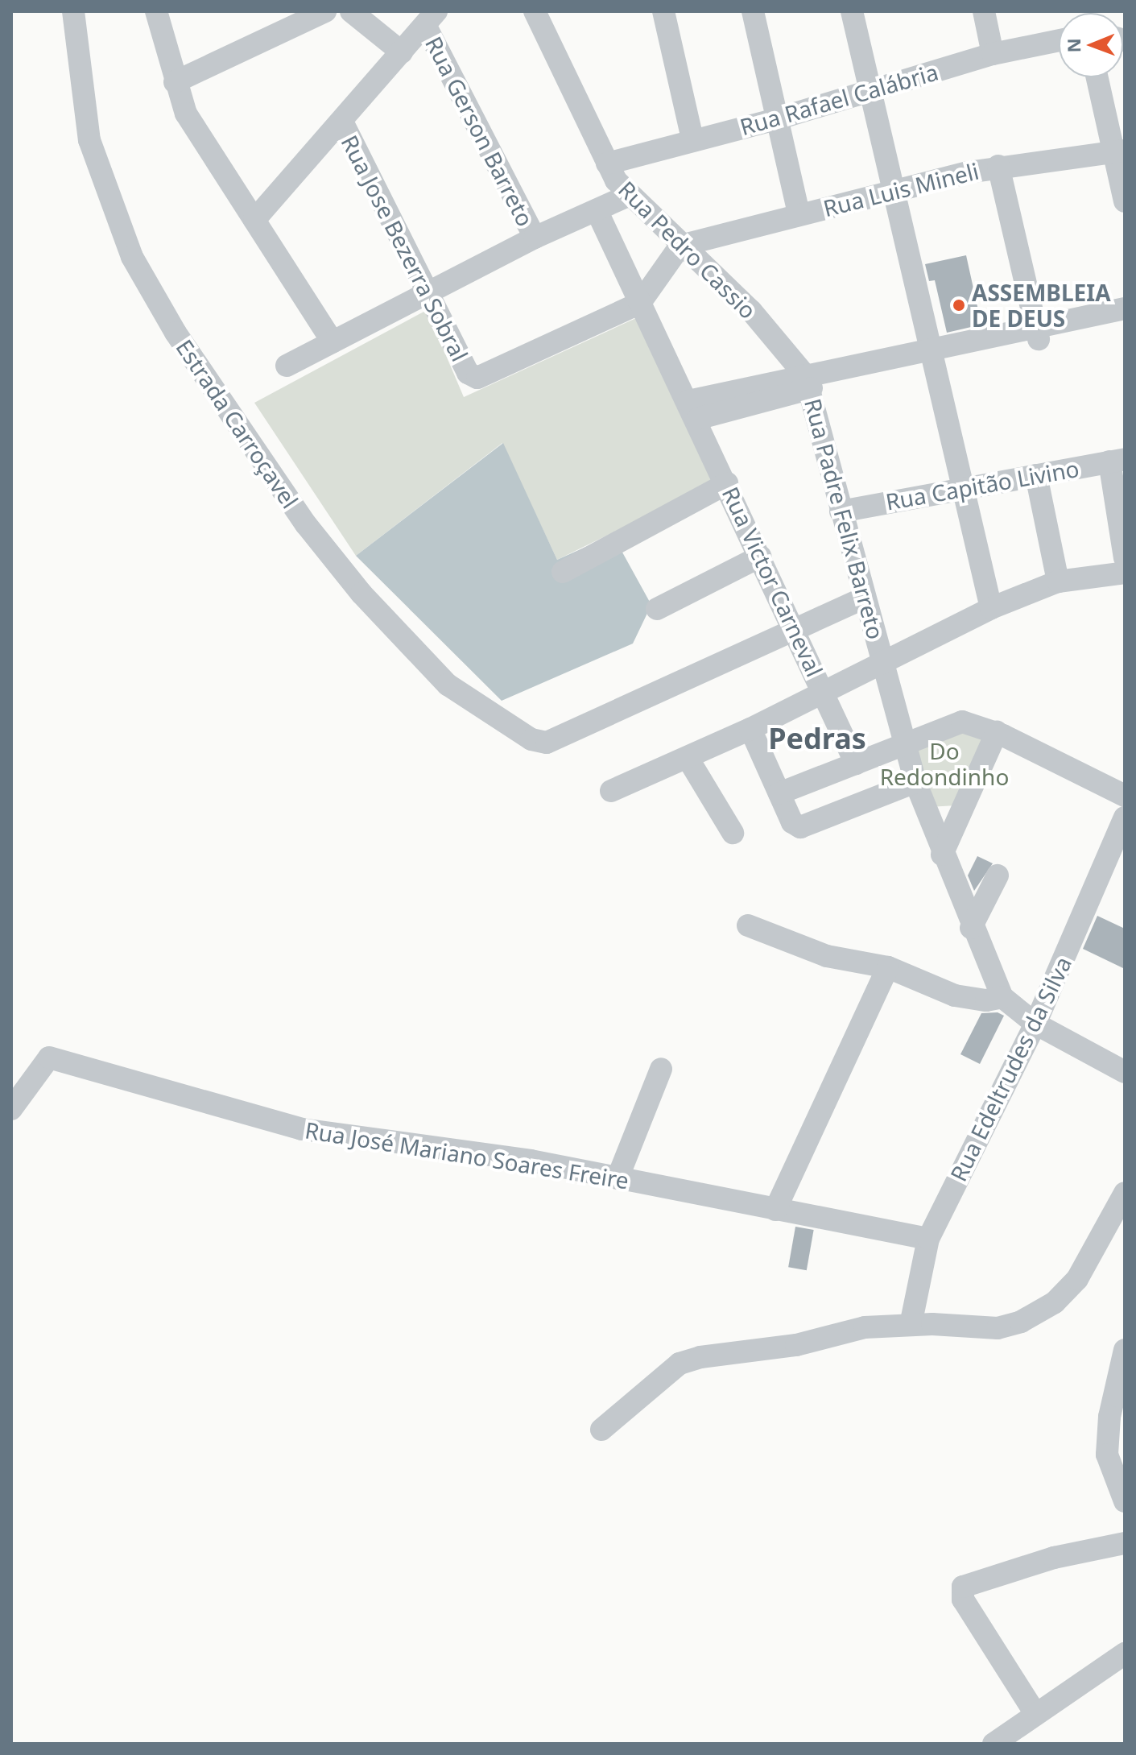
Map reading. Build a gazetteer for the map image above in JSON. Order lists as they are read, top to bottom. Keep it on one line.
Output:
{"streets":{"street":["Rua Rafael Calábria","Rua Gerson Barreto","Rua Luis Mineli","Rua Jose Bezerra Sobral","Rua Pedro Cassio","Estrada Carroçavel","Rua Capitão Livino","Rua Padre Felix Barreto","Rua Victor Carneval","Rua Edeltrudes da Silva","Rua José Mariano Soares Freire"]},"crossings":[["Rua Rafael Calábria","Rua Pedro Cassio"],["Rua Luis Mineli","Rua Pedro Cassio"],["Rua Jose Bezerra Sobral","Rua Victor Carneval"],["Rua Pedro Cassio","Rua Padre Felix Barreto"],["Estrada Carroçavel","Rua Victor Carneval"],["Rua Capitão Livino","Rua Padre Felix Barreto"],["Rua Edeltrudes da Silva","Rua José Mariano Soares Freire"]],"districts":["Pedras"],"parks":["Do Redondinho"],"places":["ASSEMBLEIA DE DEUS"],"north":"left"}
